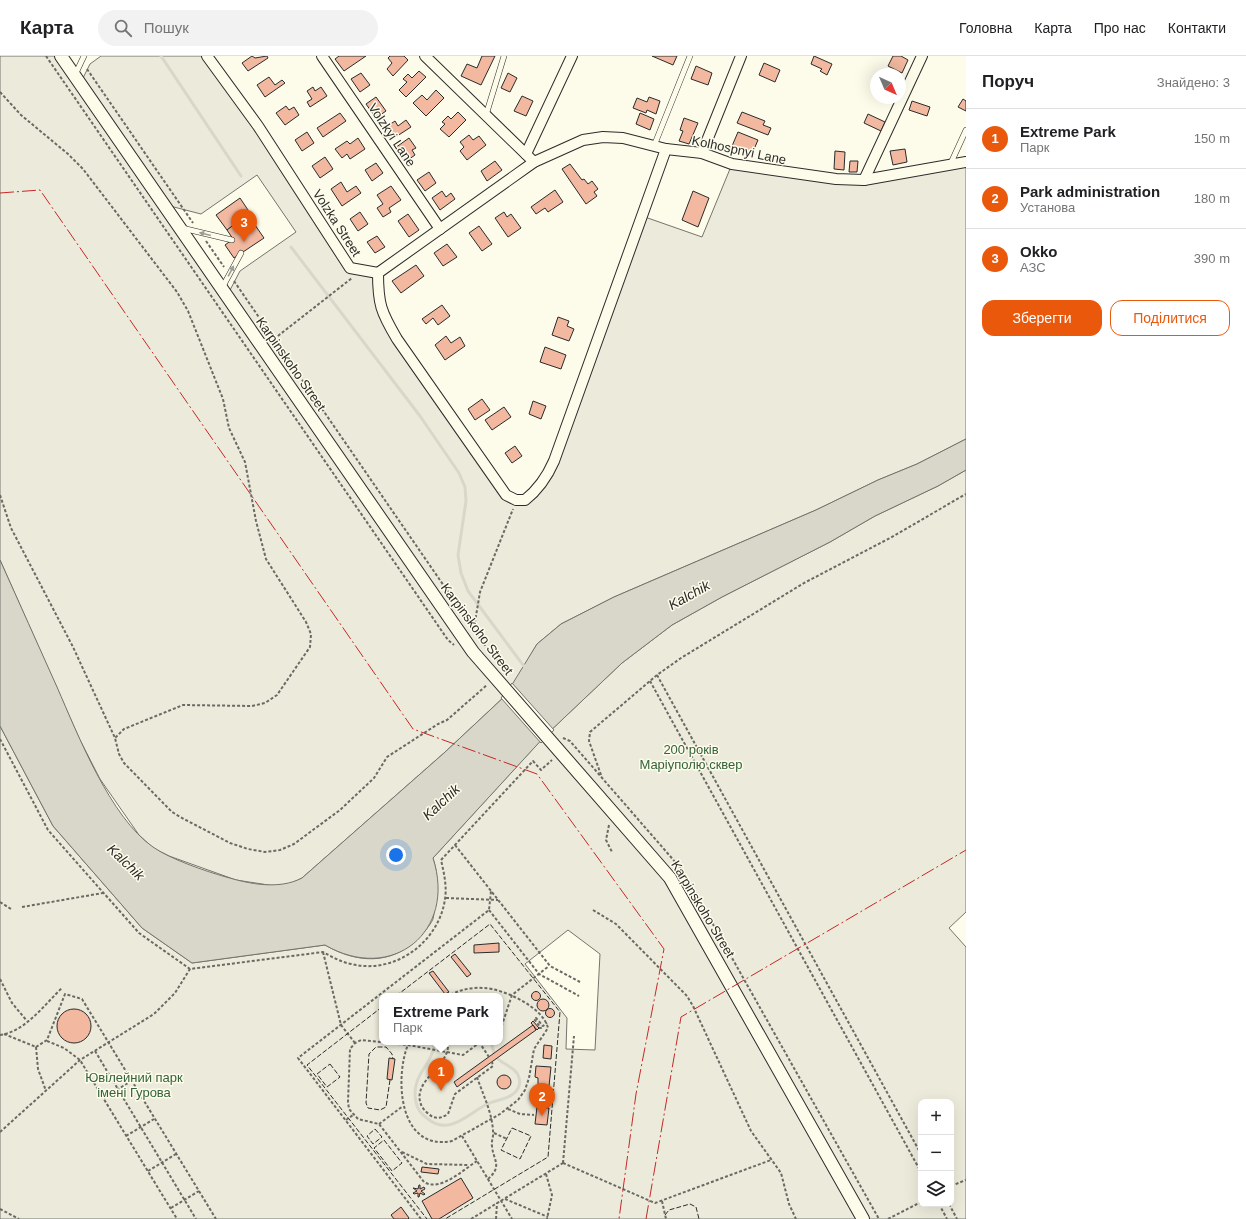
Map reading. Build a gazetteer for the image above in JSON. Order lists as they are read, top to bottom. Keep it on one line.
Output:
{"streets":{"street":["Volzkyi Lane","Kolhospnyi Lane","Volzka Street","Karpinskoho Street"]},"crossings":[["Volzkyi Lane","Kolhospnyi Lane"],["Kolhospnyi Lane","Volzka Street"]],"water":["Kalchik"],"parks":["200 років Маріуполю сквер","Ювілейний парк імені Гурова"],"north":"bottom right","page":{"header":"Карта","search":"Пошук","nav":["Головна","Карта","Про нас","Контакти"],"heading":["Поруч","Знайдено: 3"],"list":[{"mark":"1","name":"Extreme Park","note":"Парк","value":"150 m"},{"mark":"2","name":"Park administration","note":"Установа","value":"180 m"},{"mark":"3","name":"Okko","note":"АЗС","value":"390 m"}],"pins":["3","1","2"],"buttons":["Зберегти","Поділитися"],"popup":["Extreme Park","Парк"],"map_buttons":["+","−"]}}
